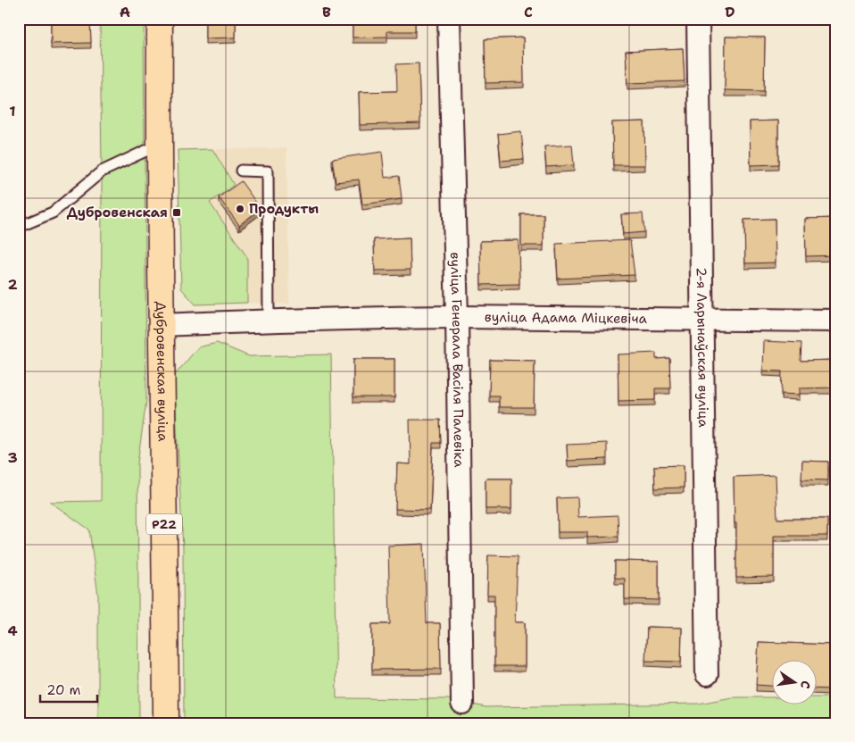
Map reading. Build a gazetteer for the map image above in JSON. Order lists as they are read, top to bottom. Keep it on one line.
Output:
{"streets":{"main road":["Дубровенская вуліца","Р22"],"street":["вуліца Адама Міцкевіча","2-я Ларынаўская вуліца","вуліца Генерала Васіля Палевіка"]},"crossings":[["вуліца Адама Міцкевіча","2-я Ларынаўская вуліца"],["вуліца Адама Міцкевіча","вуліца Генерала Васіля Палевіка"],["вуліца Адама Міцкевіча","Дубровенская вуліца"]],"places":{"other":["Продукты"],"transit":["Дубровенская"]},"scale_bar":"20 m","north":"right","grid":{"columns":["A","B","C","D"],"rows":["1","2","3","4"]}}
